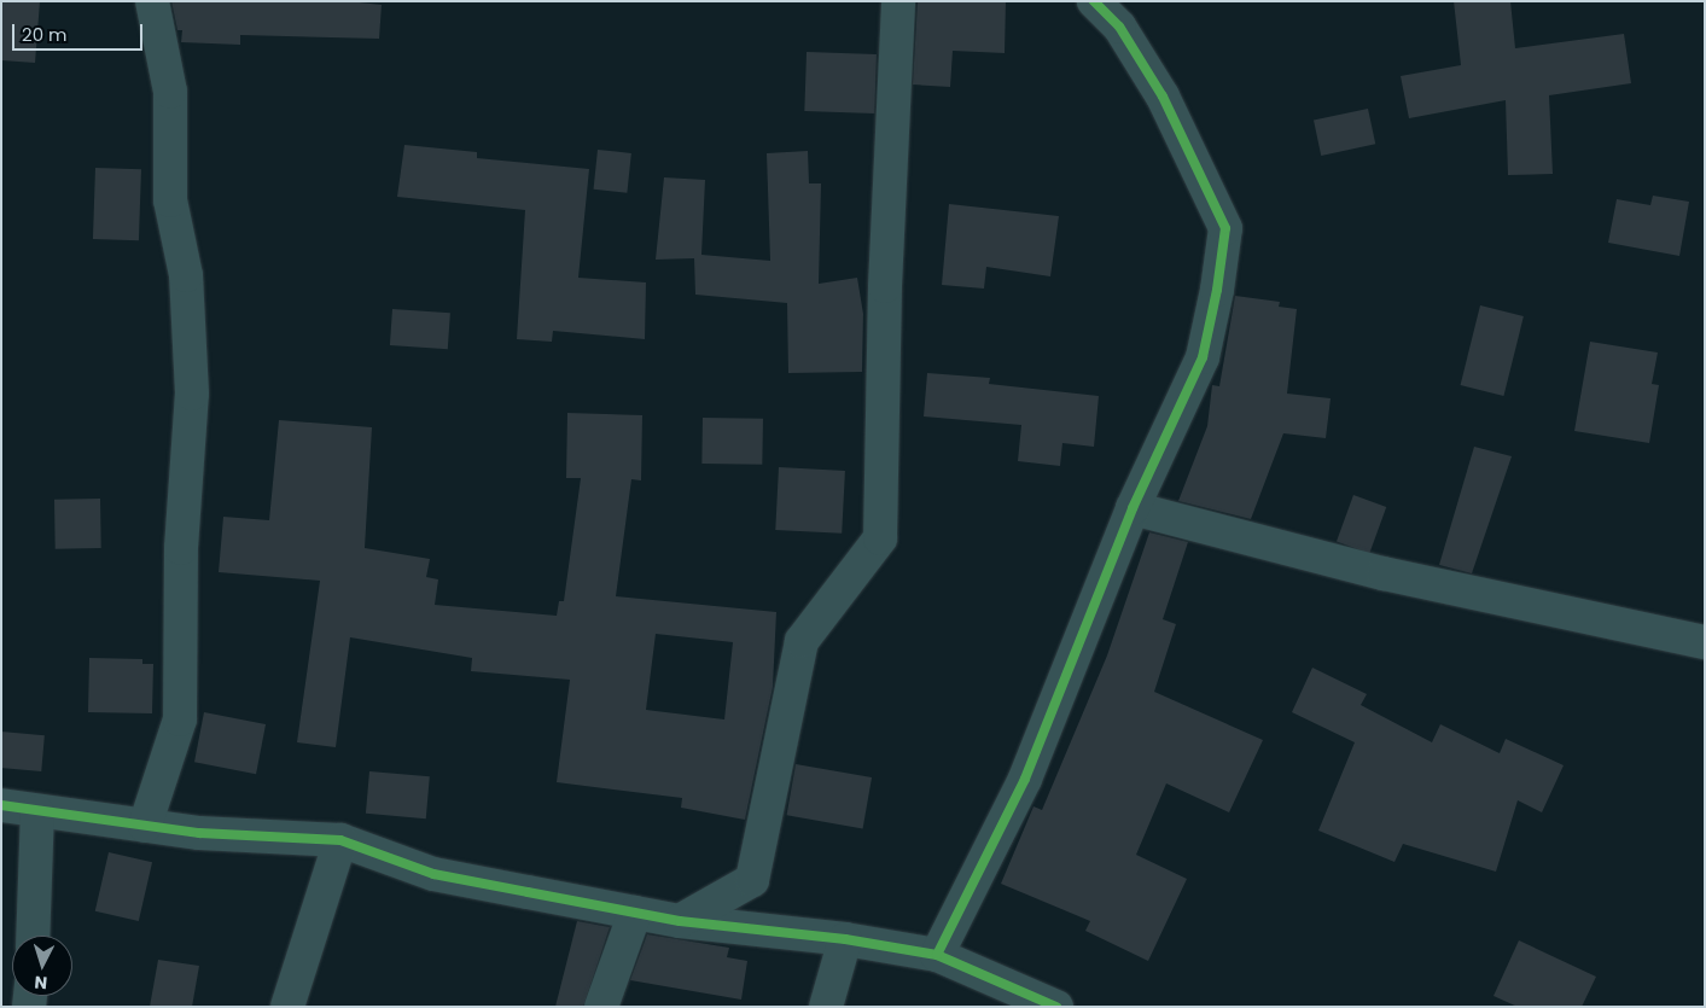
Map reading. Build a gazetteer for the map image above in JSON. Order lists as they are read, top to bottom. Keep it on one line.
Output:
{"scale_bar":"20 m","north":"bottom"}
